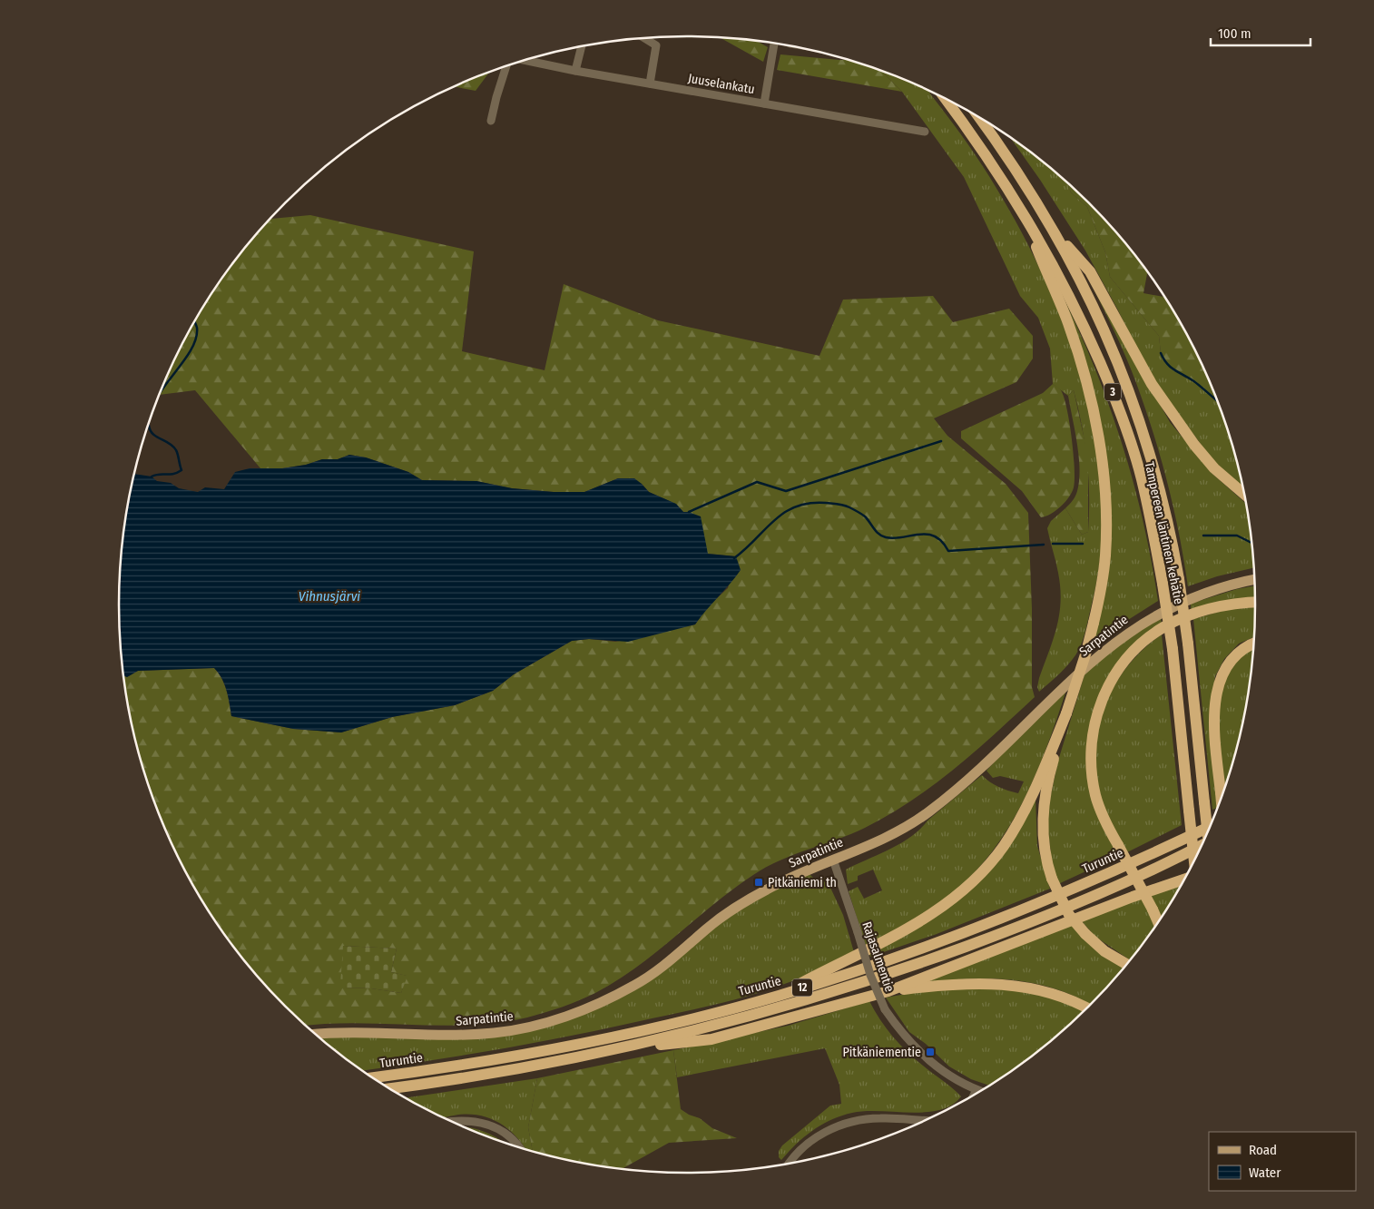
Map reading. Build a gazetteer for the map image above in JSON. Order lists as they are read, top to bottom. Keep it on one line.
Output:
{"streets":{"highway":["3","Tampereen läntinen kehätie","Turuntie","12"],"main road":["Sarpatintie"],"street":["Juuselankatu","Rajasalmentie"]},"crossings":[["Sarpatintie","Rajasalmentie"]],"water":["Vihnusjärvi"],"places":{"transit":["Pitkäniemi th","Pitkäniementie"]},"legend":["Road","Water"],"scale_bar":"100 m"}
